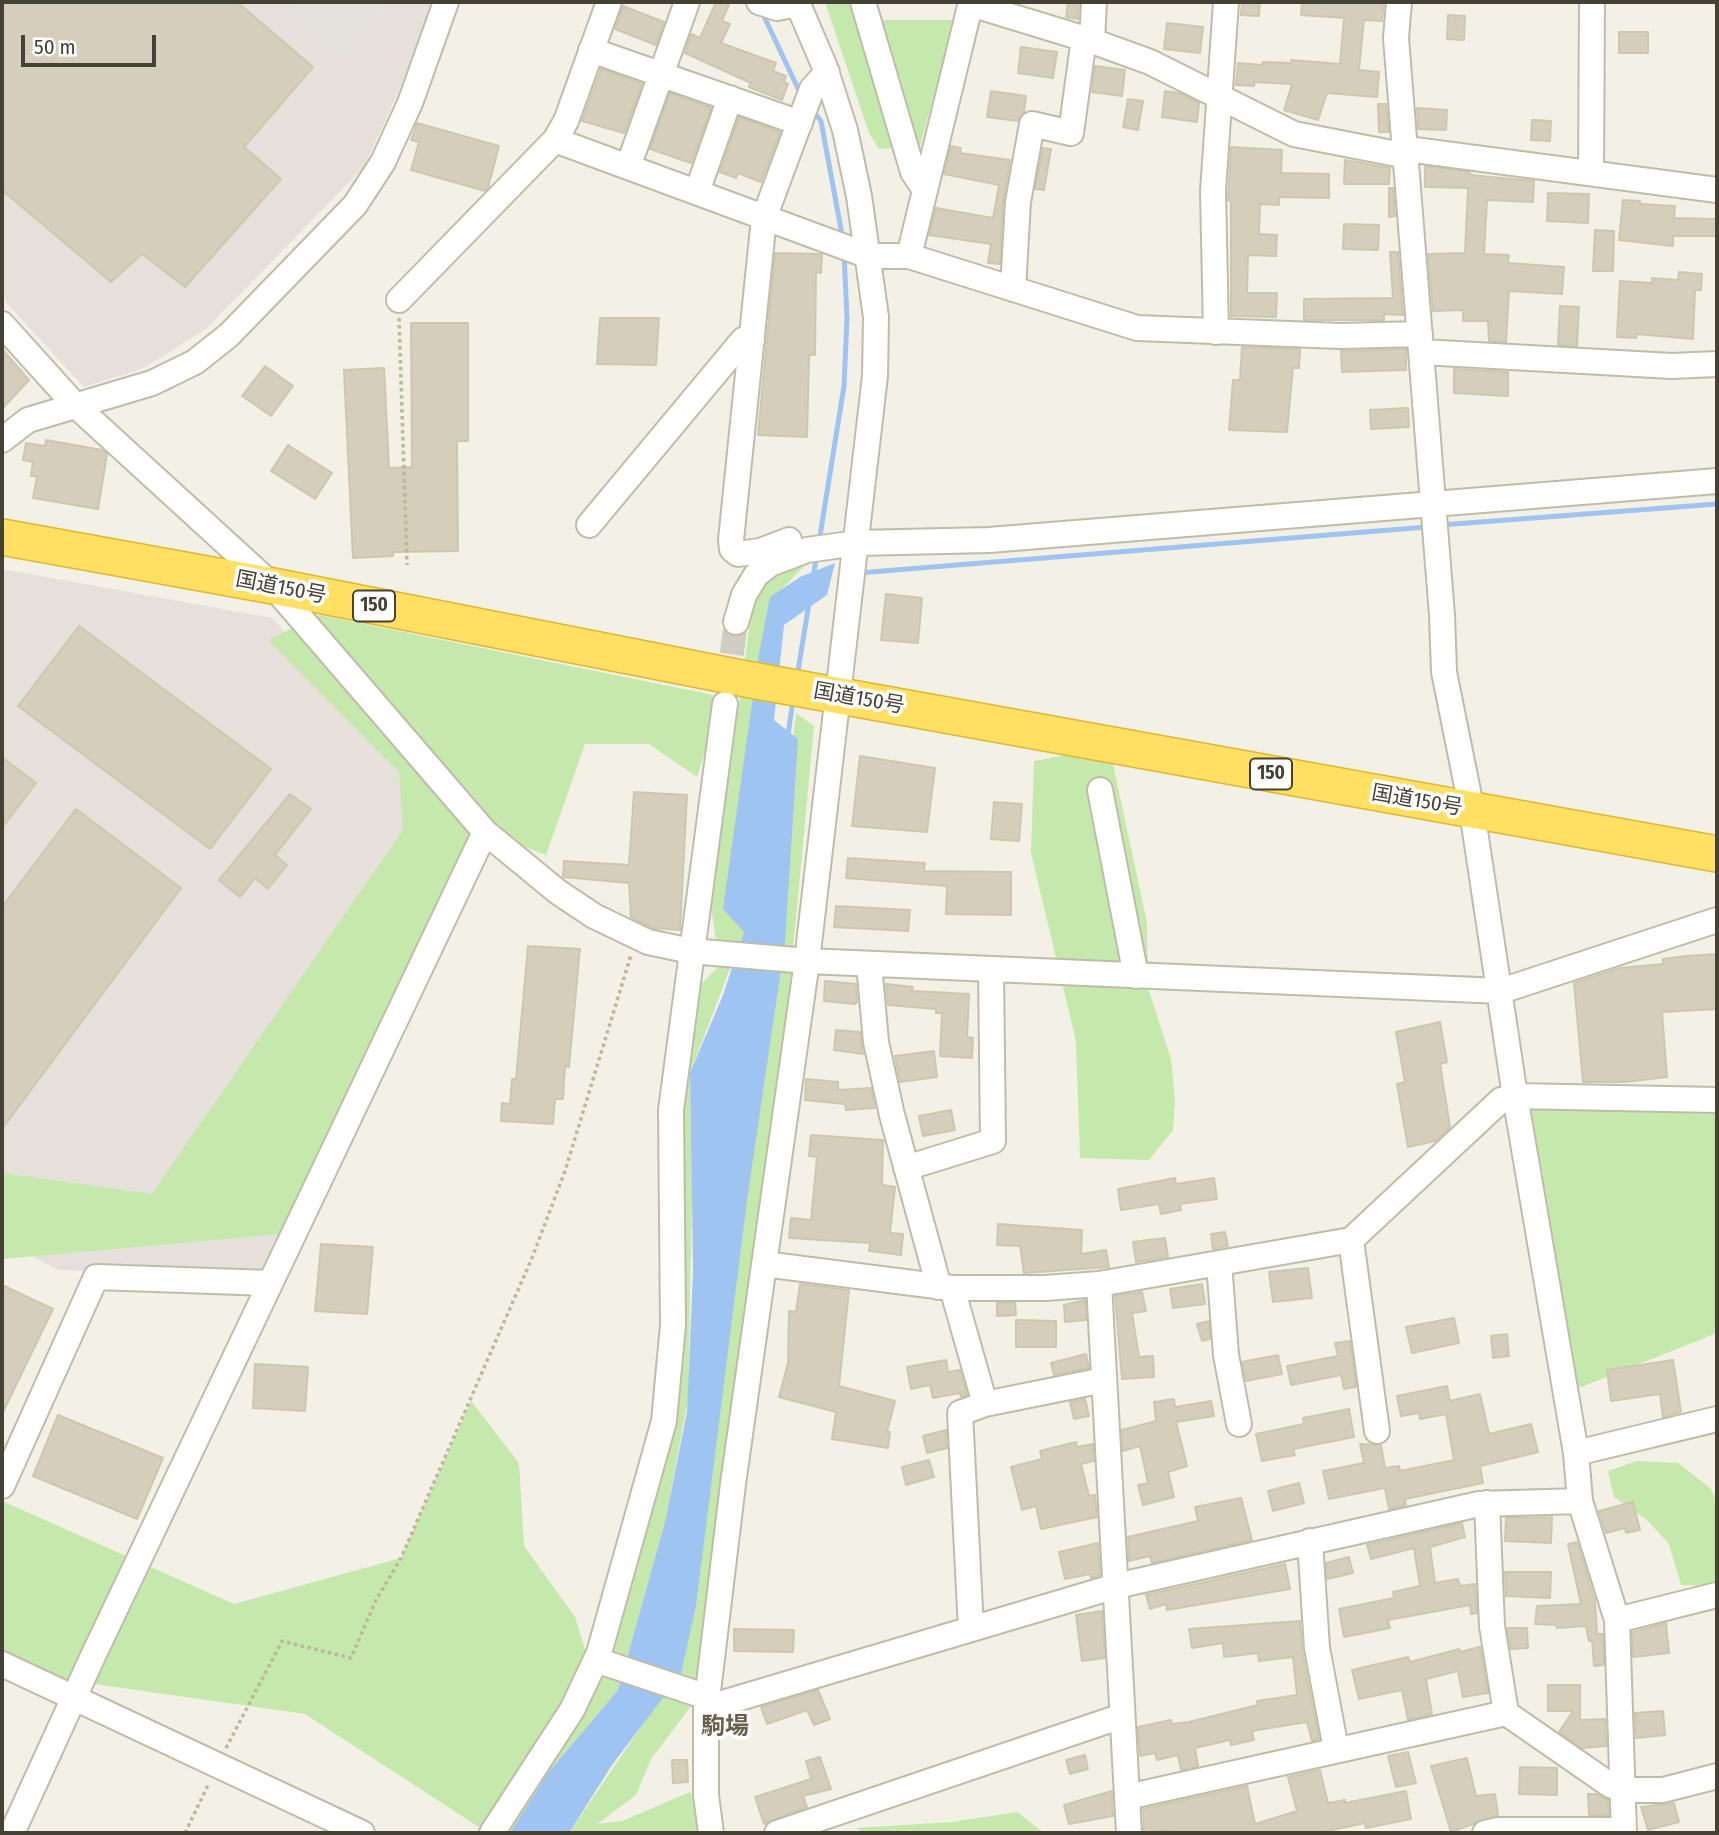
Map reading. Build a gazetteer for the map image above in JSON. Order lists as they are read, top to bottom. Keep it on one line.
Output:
{"streets":{"highway":["国道150号","150"]},"districts":["駒場"],"scale_bar":"50 m"}
